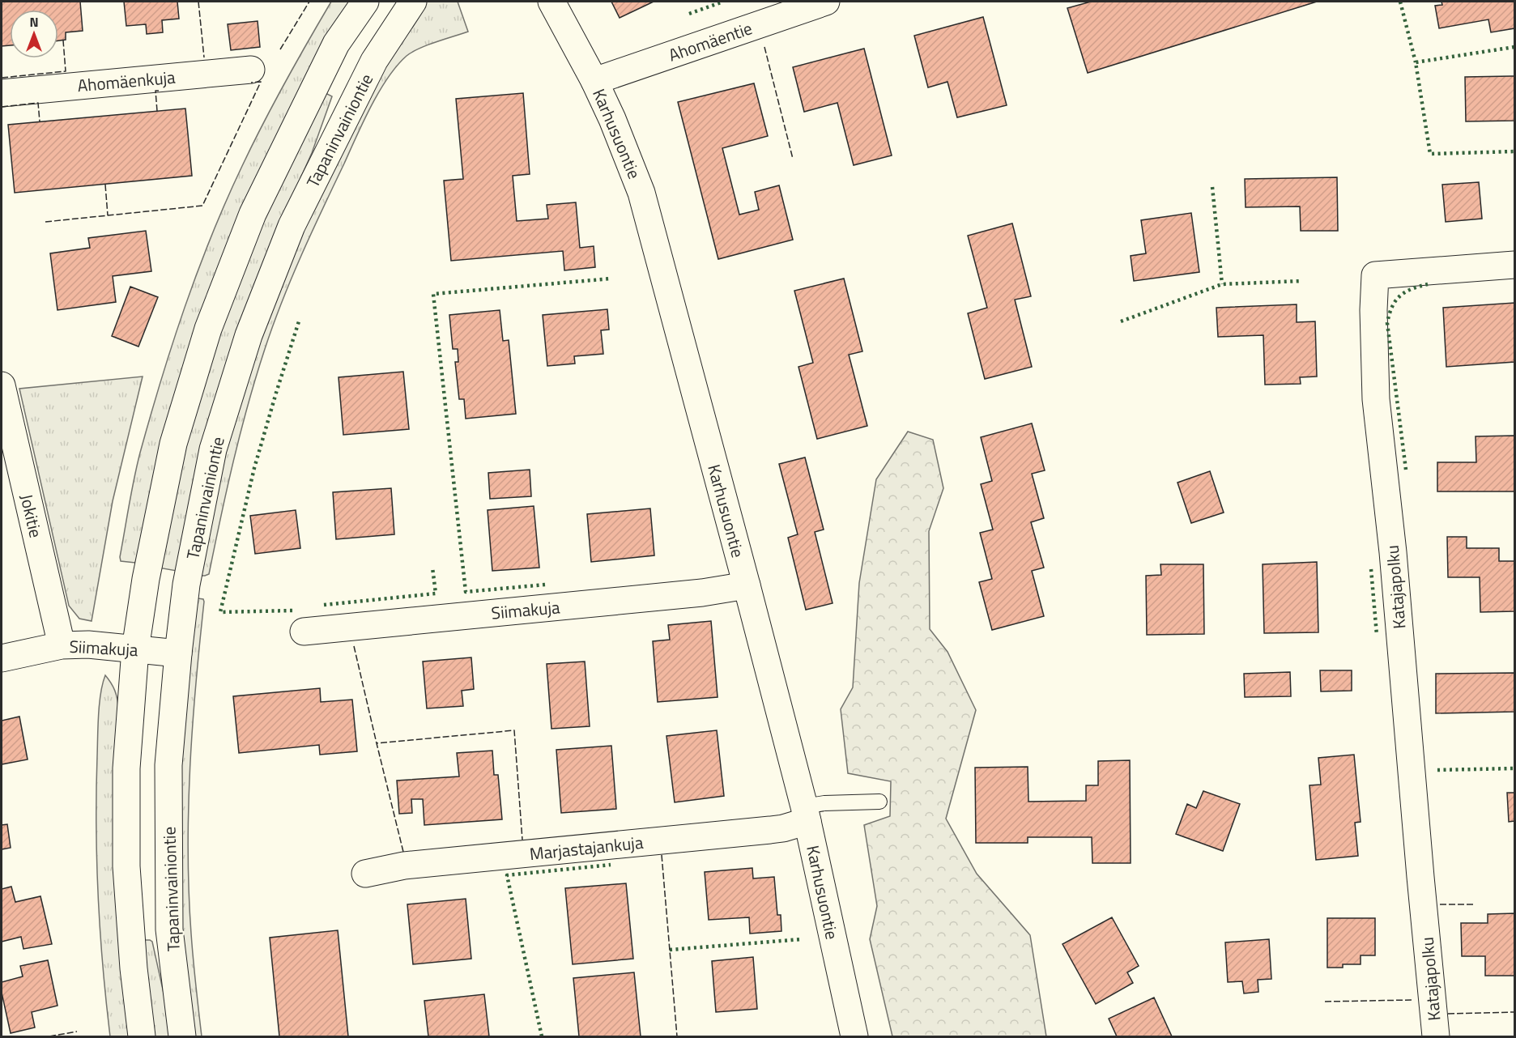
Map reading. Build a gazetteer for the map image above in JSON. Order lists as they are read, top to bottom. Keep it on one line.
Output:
{"streets":{"street":["Ahomäentie","Ahomäenkuja","Tapaninvainiontie","Karhusuontie","Jokitie","Katajapolku","Siimakuja","Marjastajankuja"]},"crossings":[["Ahomäentie","Karhusuontie"],["Tapaninvainiontie","Siimakuja"],["Karhusuontie","Siimakuja"],["Karhusuontie","Marjastajankuja"],["Jokitie","Siimakuja"]],"north":"top"}
